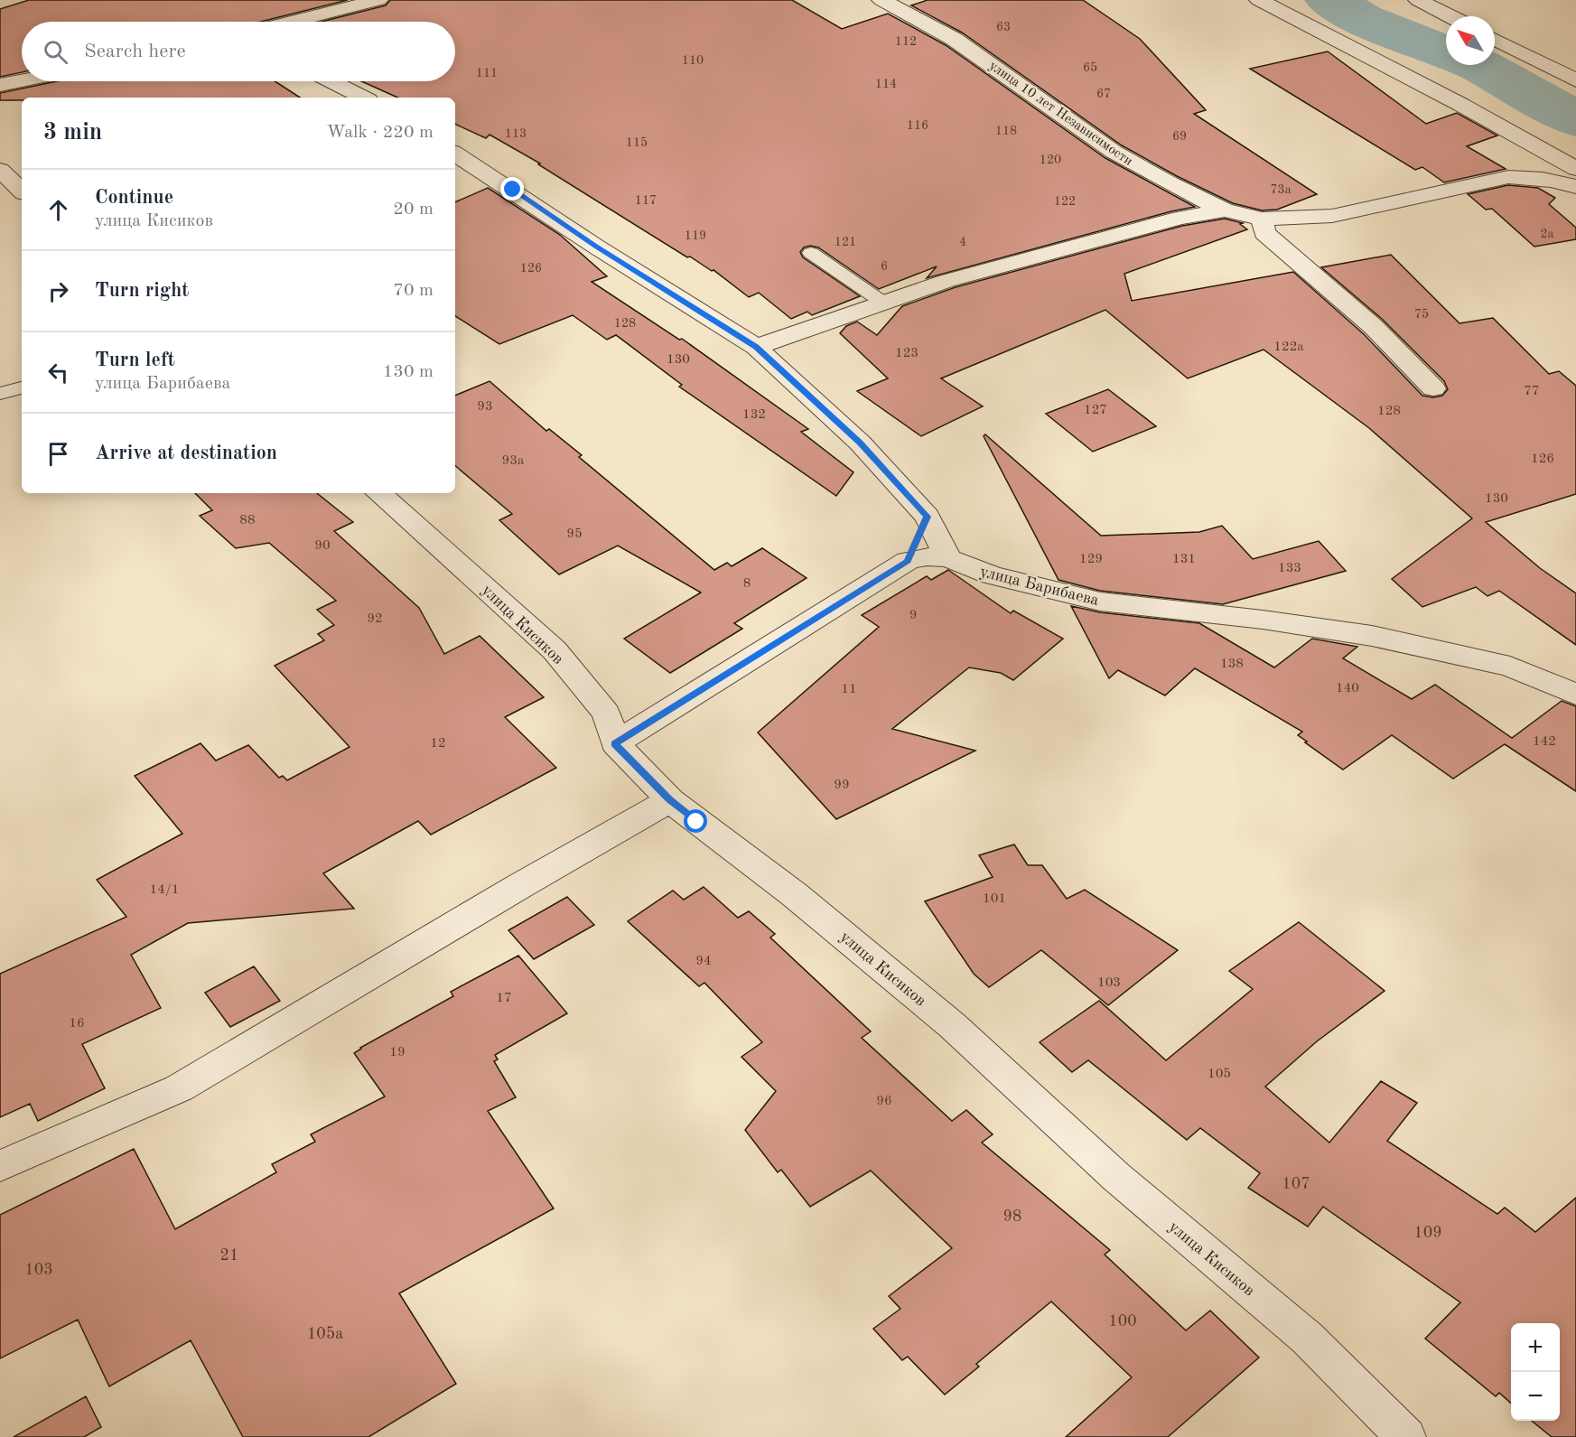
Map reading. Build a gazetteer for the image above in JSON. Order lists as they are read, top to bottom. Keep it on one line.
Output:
{"streets":{"street":["улица 10 лет Независимости","улица Барибаева","улица Кисиков"]},"house_numbers":["63","112","110","65","111","114","67","116","118","113","69","115","120","73а","117","122","2а","119","121","4","6","126","75","128","122а","123","130","77","93","127","128","132","126","93а","130","88","95","90","129","131","133","8","9","92","138","140","11","142","12","99","14/1","101","94","103","17","16","19","105","96","107","98","109","21","103","100","105а"],"north":"top left","page":{"search":"Search here","heading":["3 min","Walk · 220 m"],"list":[["Continue","улица Кисиков","20 m"],["Turn right","70 m"],["Turn left","улица Барибаева","130 m"],"Arrive at destination"],"map_buttons":["+","−"]}}
